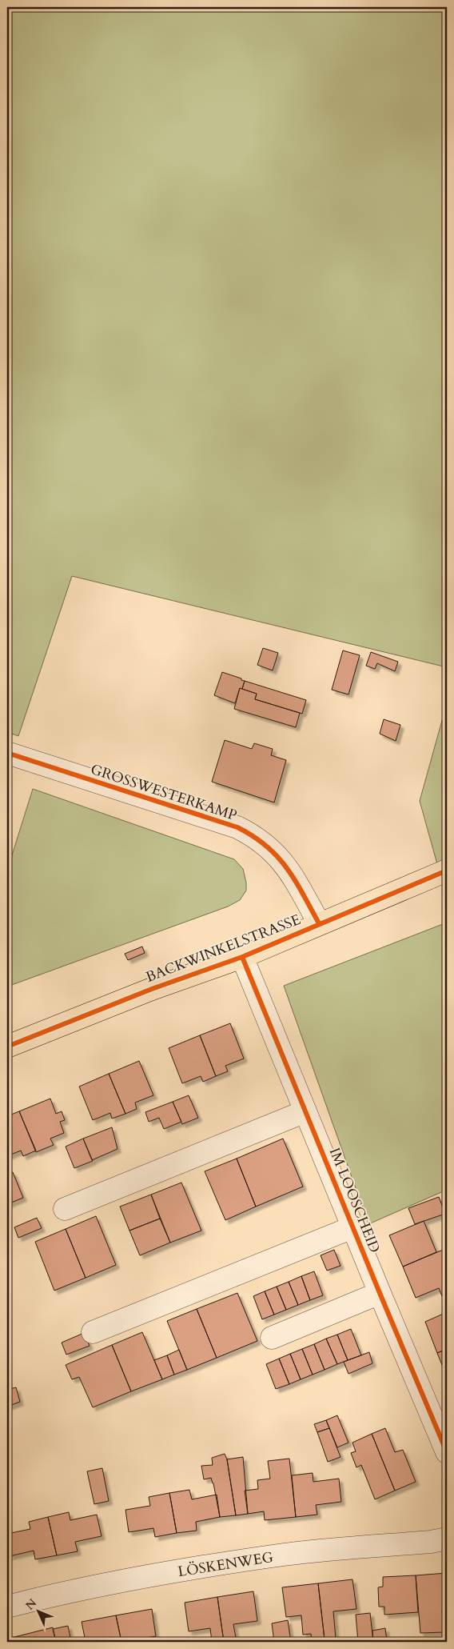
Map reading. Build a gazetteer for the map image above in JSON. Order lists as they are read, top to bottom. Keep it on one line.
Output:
{"streets":{"main road":["BACKWINKELSTRASSE"],"street":["GROSSWESTERKAMP","IM LOOSCHEID","LÖSKENWEG"]},"crossings":[["GROSSWESTERKAMP","BACKWINKELSTRASSE"],["BACKWINKELSTRASSE","IM LOOSCHEID"]],"north":"top left"}
